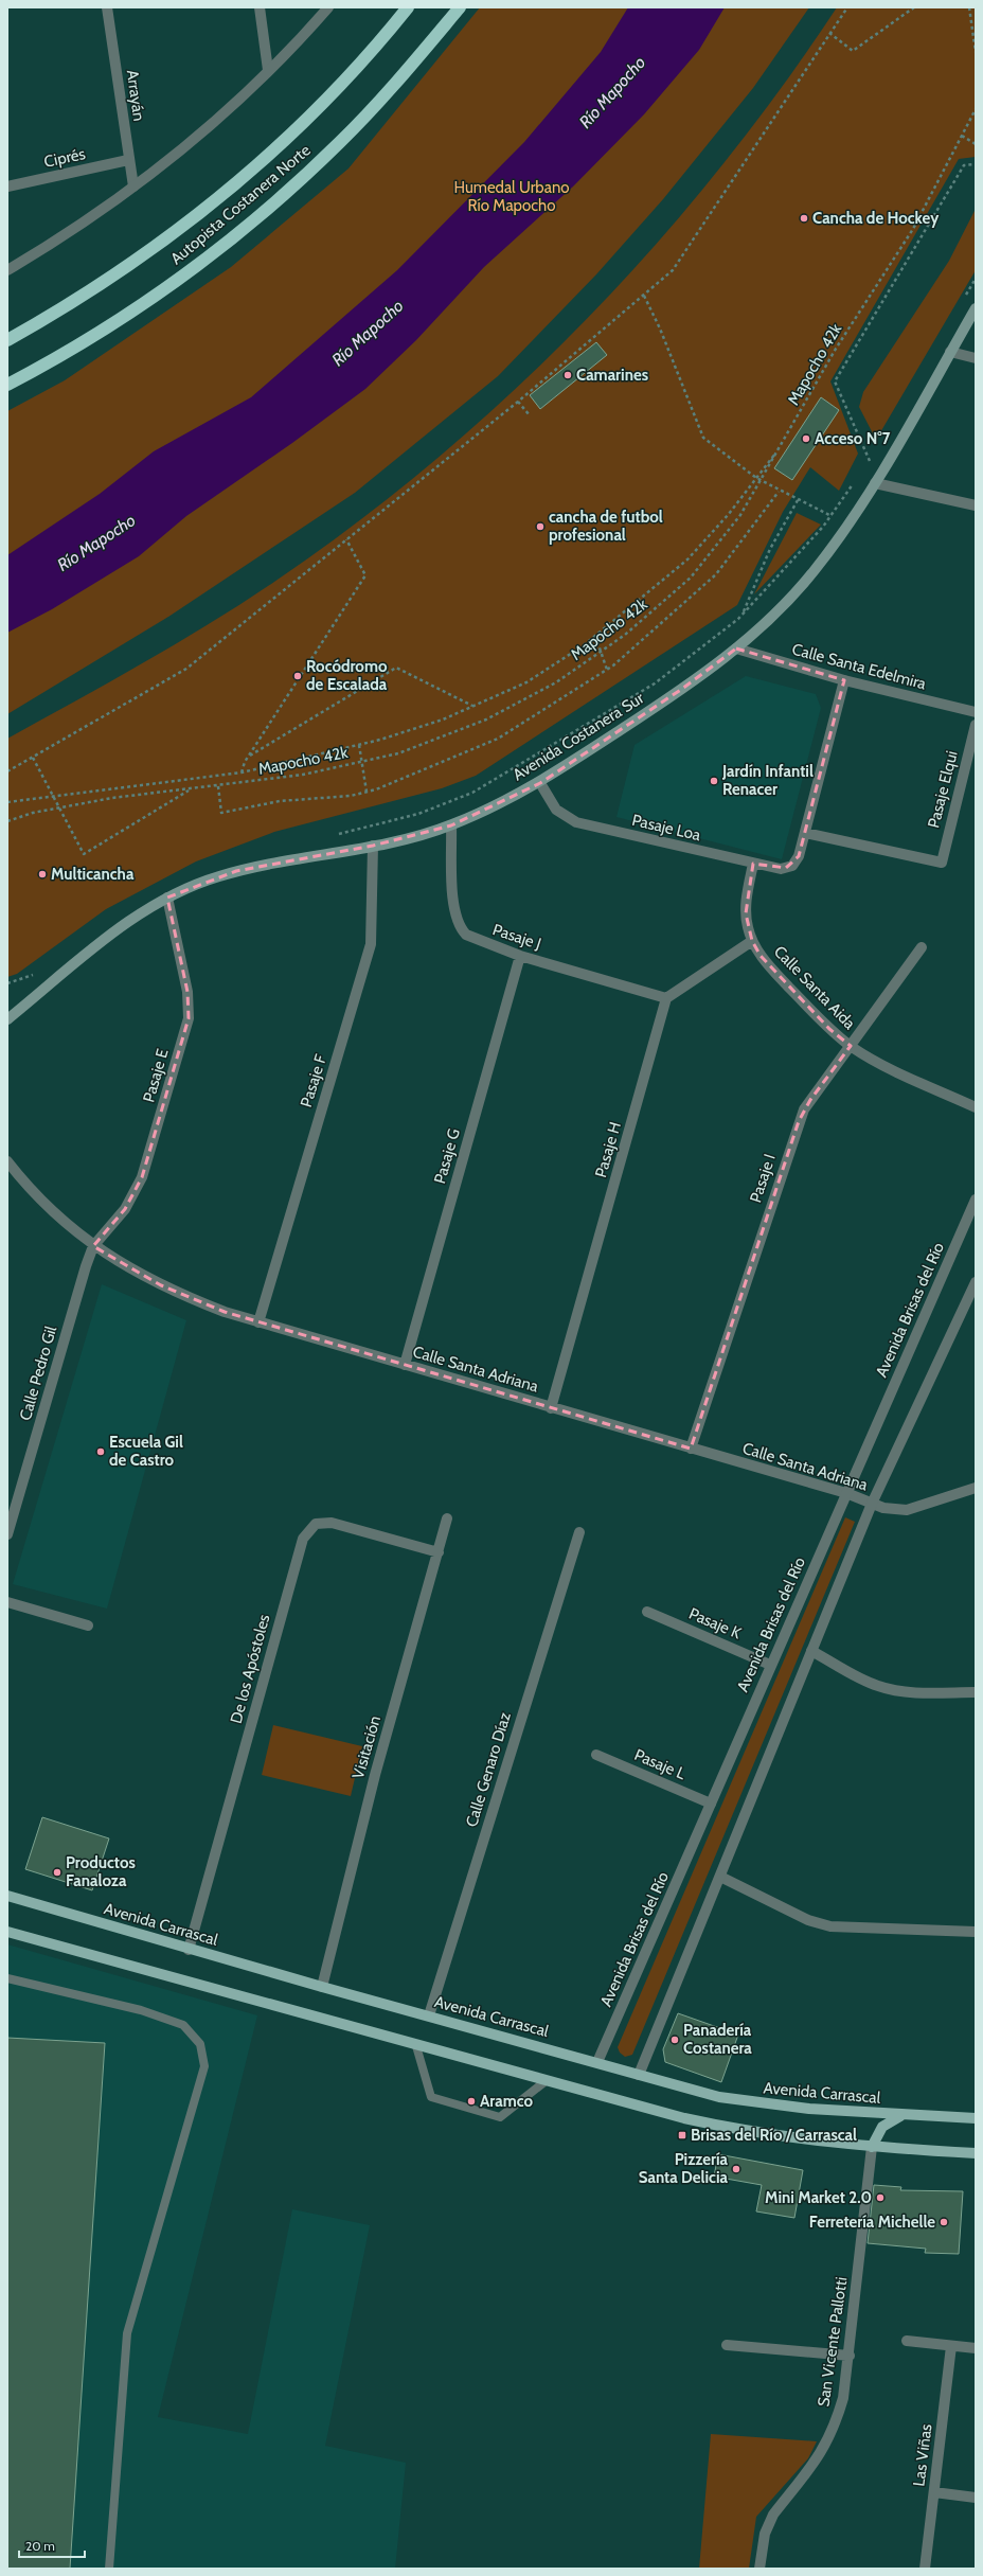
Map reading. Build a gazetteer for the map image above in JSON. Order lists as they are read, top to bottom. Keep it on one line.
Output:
{"streets":{"highway":["Autopista Costanera Norte"],"main road":["Avenida Costanera Sur","Avenida Carrascal"],"street":["Arrayán","Ciprés","Calle Santa Edelmira","Pasaje Elqui","Pasaje Loa","Pasaje J","Calle Santa Aida","Pasaje E","Pasaje F","Pasaje H","Pasaje G","Pasaje I","Avenida Brisas del Río","Calle Santa Adriana","Calle Pedro Gil","Pasaje K","De los Apóstoles","Visitación","Pasaje L","Calle Genaro Díaz","San Vicente Pallotti","Las Viñas"],"path":["Mapocho 42k"]},"crossings":[["Arrayán","Ciprés"],["Calle Santa Edelmira","Avenida Costanera Sur"],["Avenida Costanera Sur","Pasaje Loa"],["Avenida Costanera Sur","Pasaje J"],["Avenida Costanera Sur","Pasaje E"],["Avenida Costanera Sur","Pasaje F"],["Pasaje Elqui","Pasaje Loa"],["Pasaje Loa","Calle Santa Aida"],["Pasaje J","Pasaje H"],["Pasaje J","Pasaje G"],["Calle Santa Aida","Pasaje I"],["Pasaje E","Calle Santa Adriana"],["Pasaje E","Calle Pedro Gil"],["Pasaje F","Calle Santa Adriana"],["Pasaje H","Calle Santa Adriana"],["Pasaje G","Calle Santa Adriana"],["Pasaje I","Calle Santa Adriana"],["Avenida Brisas del Río","Calle Santa Adriana"],["Avenida Brisas del Río","Pasaje K"],["Avenida Brisas del Río","Pasaje L"],["Avenida Brisas del Río","Avenida Carrascal"],["Calle Santa Adriana","Calle Pedro Gil"],["De los Apóstoles","Visitación"],["De los Apóstoles","Avenida Carrascal"],["Visitación","Avenida Carrascal"],["Calle Genaro Díaz","Avenida Carrascal"]],"water":["Río Mapocho"],"parks":["Humedal Urbano Río Mapocho"],"places":{"other":["Cancha de Hockey","Camarines","Acceso N°7","cancha de futbol profesional","Rocódromo de Escalada","Jardín Infantil Renacer","Multicancha","Escuela Gil de Castro","Productos Fanaloza","Panadería Costanera","Aramco","Pizzería Santa Delicia","Mini Market 2.0","Ferretería Michelle"],"transit":["Brisas del Río / Carrascal"]},"scale_bar":"20 m"}
